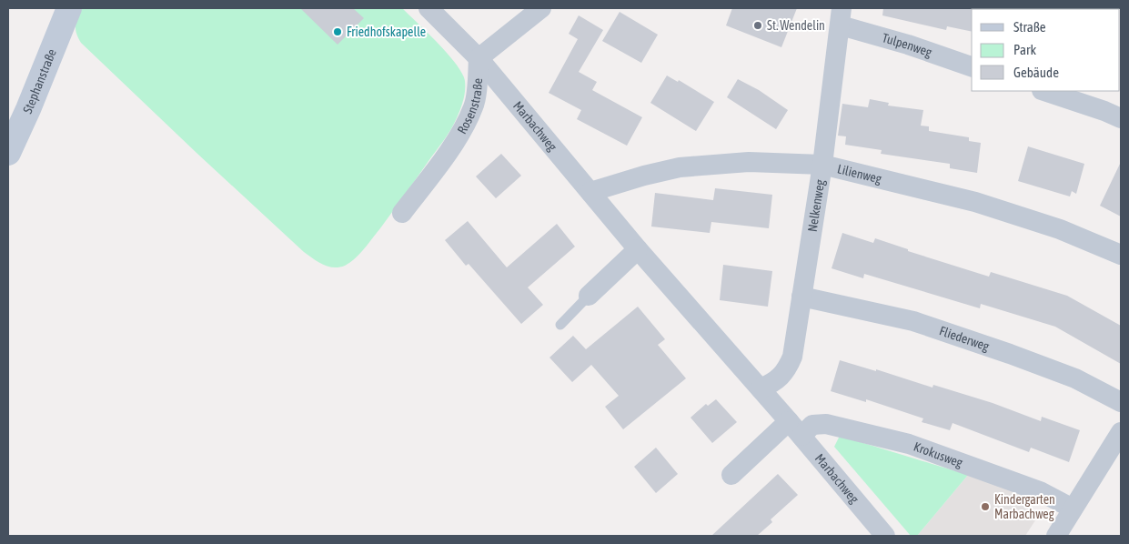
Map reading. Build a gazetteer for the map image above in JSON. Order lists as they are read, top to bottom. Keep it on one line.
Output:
{"streets":{"street":["Tulpenweg","Stephanstraße","Rosenstraße","Marbachweg","Lilienweg","Nelkenweg","Fliederweg","Krokusweg"]},"crossings":[["Tulpenweg","Nelkenweg"],["Rosenstraße","Marbachweg"],["Marbachweg","Lilienweg"],["Marbachweg","Nelkenweg"],["Marbachweg","Krokusweg"],["Lilienweg","Nelkenweg"],["Nelkenweg","Fliederweg"]],"places":["St. Wendelin","Friedhofskapelle","Kindergarten Marbachweg"],"legend":["Straße","Park","Gebäude"]}
